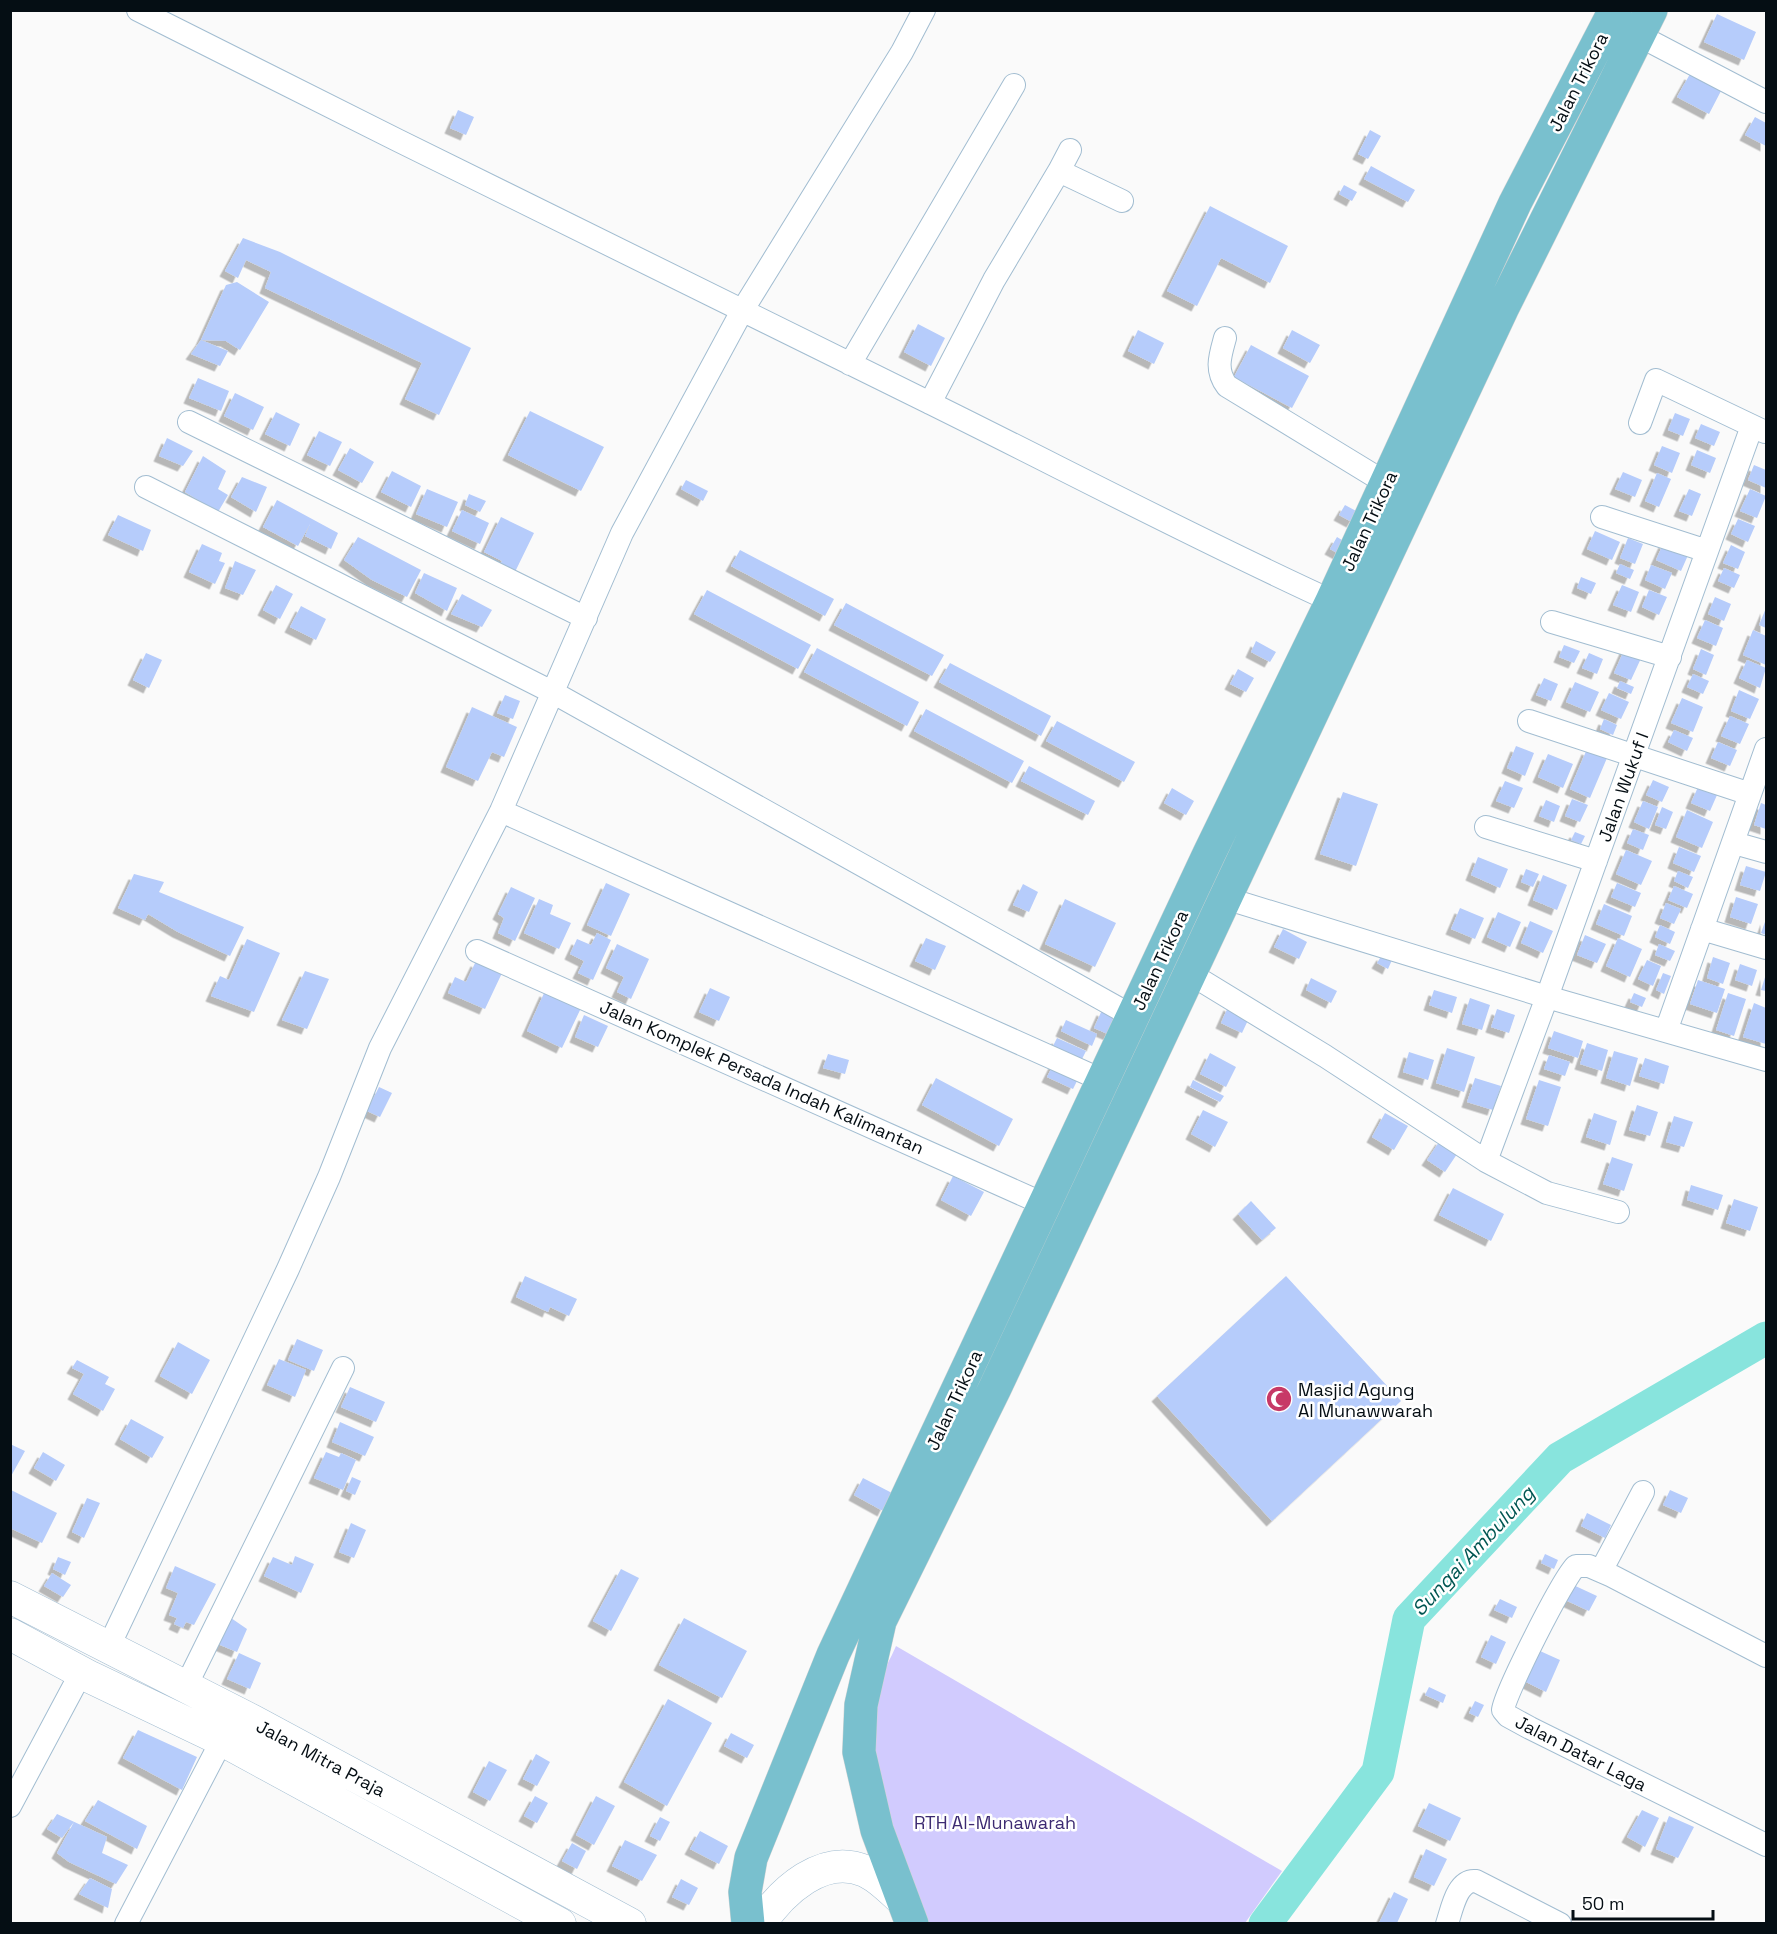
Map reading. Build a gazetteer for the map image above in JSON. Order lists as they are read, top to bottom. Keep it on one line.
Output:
{"streets":{"main road":["Jalan Trikora"],"street":["Jalan Wukuf I","Jalan Komplek Persada Indah Kalimantan","Jalan Datar Laga","Jalan Mitra Praja"]},"crossings":[["Jalan Trikora","Jalan Komplek Persada Indah Kalimantan"]],"water":["Sungai Ambulung"],"parks":["RTH Al-Munawarah"],"places":{"mosque":["Masjid Agung Al Munawwarah"]},"scale_bar":"50 m"}
